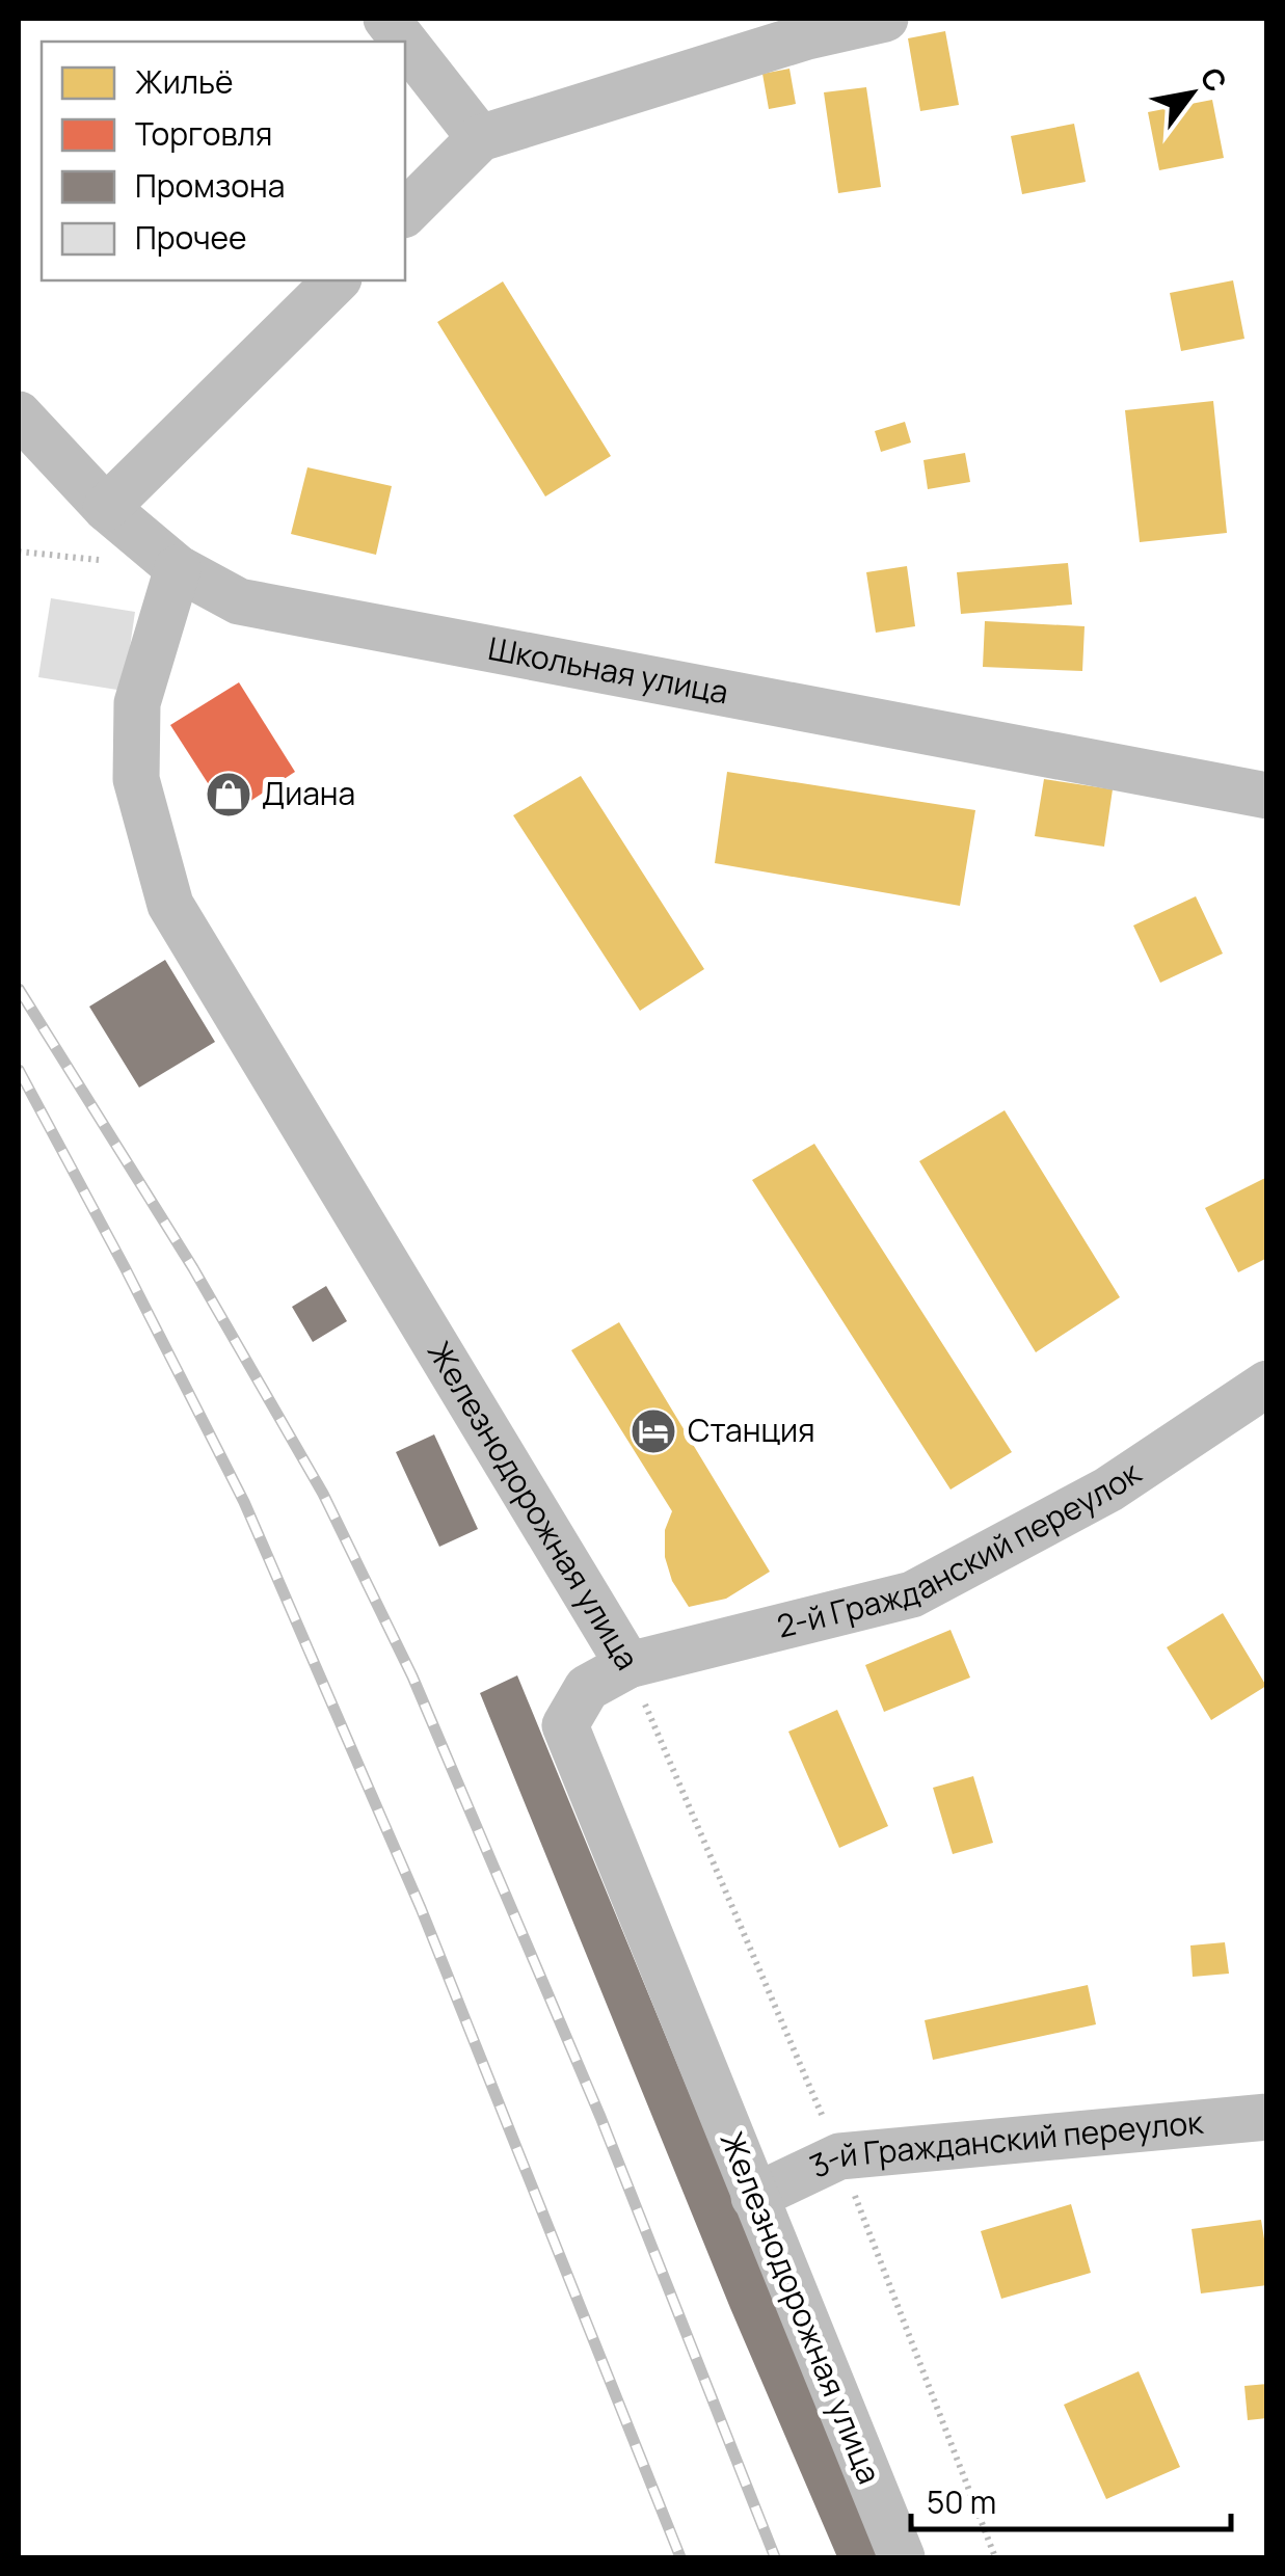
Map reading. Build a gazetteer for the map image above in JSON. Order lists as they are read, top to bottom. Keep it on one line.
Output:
{"streets":{"street":["Школьная улица","Железнодорожная улица","2-й Гражданский переулок","3-й Гражданский переулок"]},"crossings":[["Школьная улица","Железнодорожная улица"],["Железнодорожная улица","2-й Гражданский переулок"],["Железнодорожная улица","3-й Гражданский переулок"]],"places":{"shop":["Диана"],"hotel":["Станция"]},"legend":["Жильё","Торговля","Промзона","Прочее"],"scale_bar":"50 m","north":"top right"}
